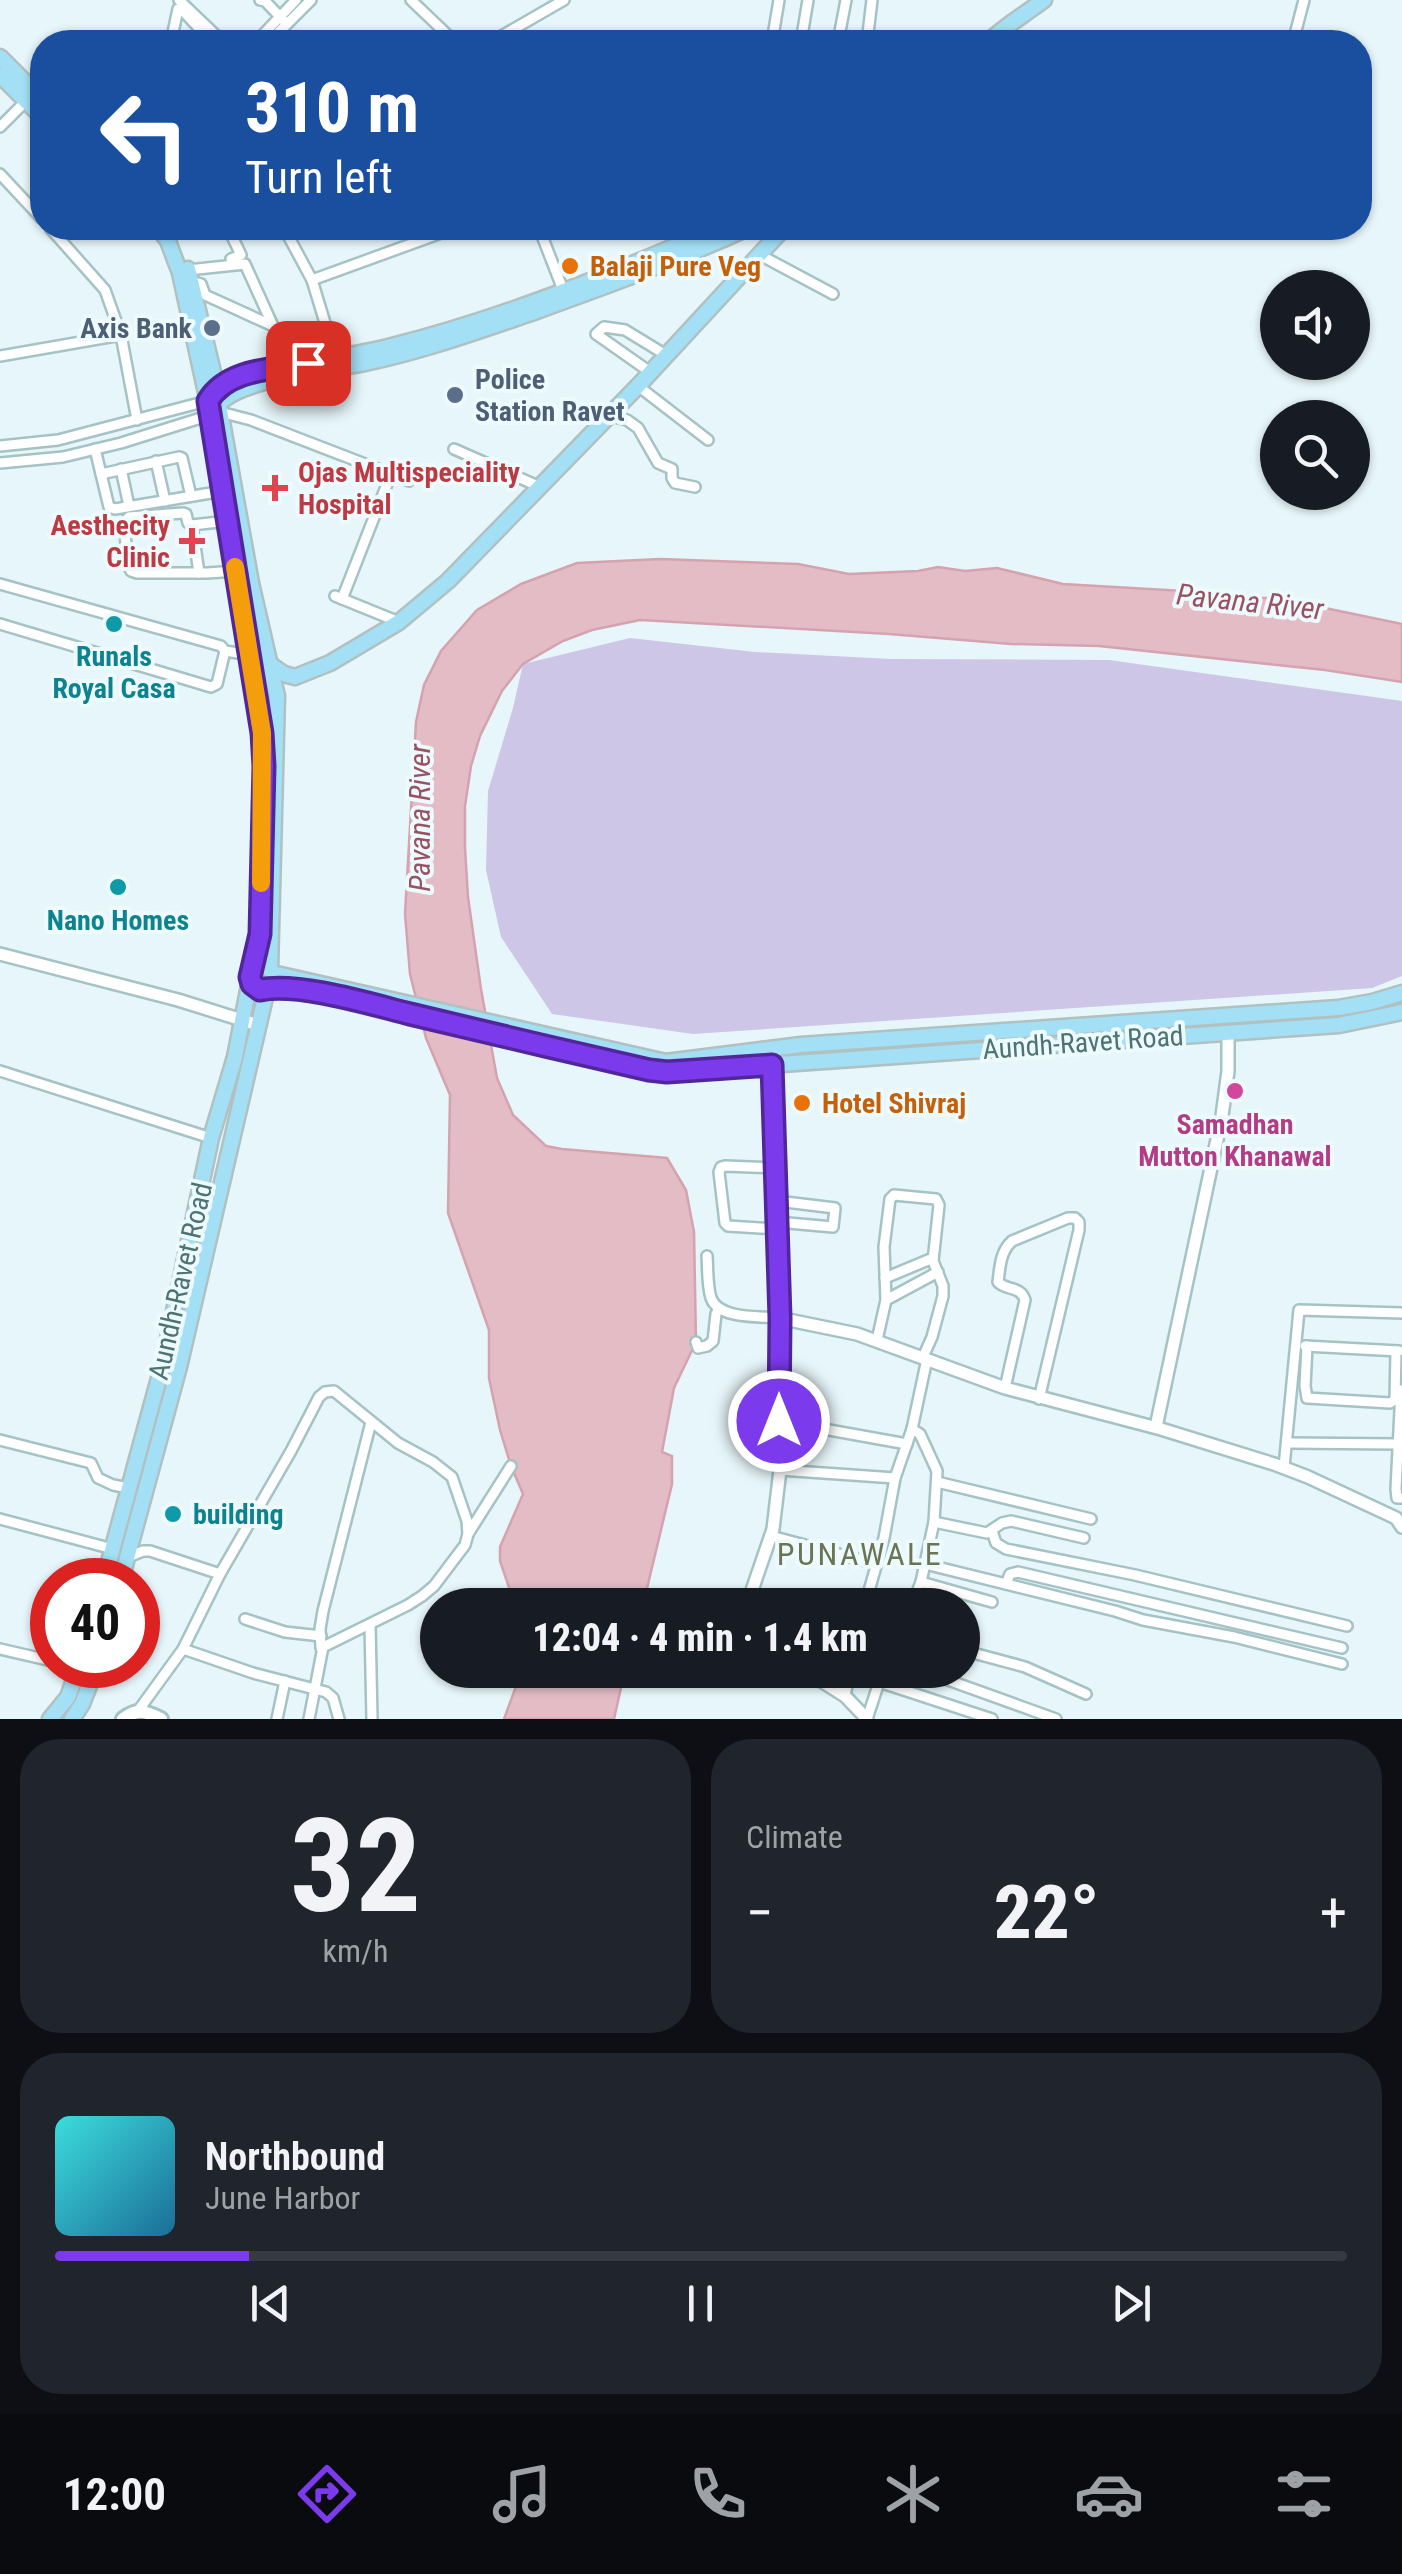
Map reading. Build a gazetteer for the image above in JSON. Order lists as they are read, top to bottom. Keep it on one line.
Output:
{"streets":{"main road":["Aundh-Ravet Road"]},"districts":["PUNAWALE"],"water":["Pavana River"],"places":{"other":["Balaji Pure Veg","Axis Bank","Police Station Ravet","Runals Royal Casa","Nano Homes","Samadhan Mutton Khanawal","Hotel Shivraj","building"],"health":["Ojas Multispeciality Hospital","Aesthecity Clinic"]},"page":{"turn":["310 m","Turn left"],"limit":"40","trip":"12:04 · 4 min · 1.4 km","tile":[["32","km/h"],"Climate"],"heat":["−","22°","+"],"song":["Northbound","June Harbor"],"tabs":"12:00"}}
